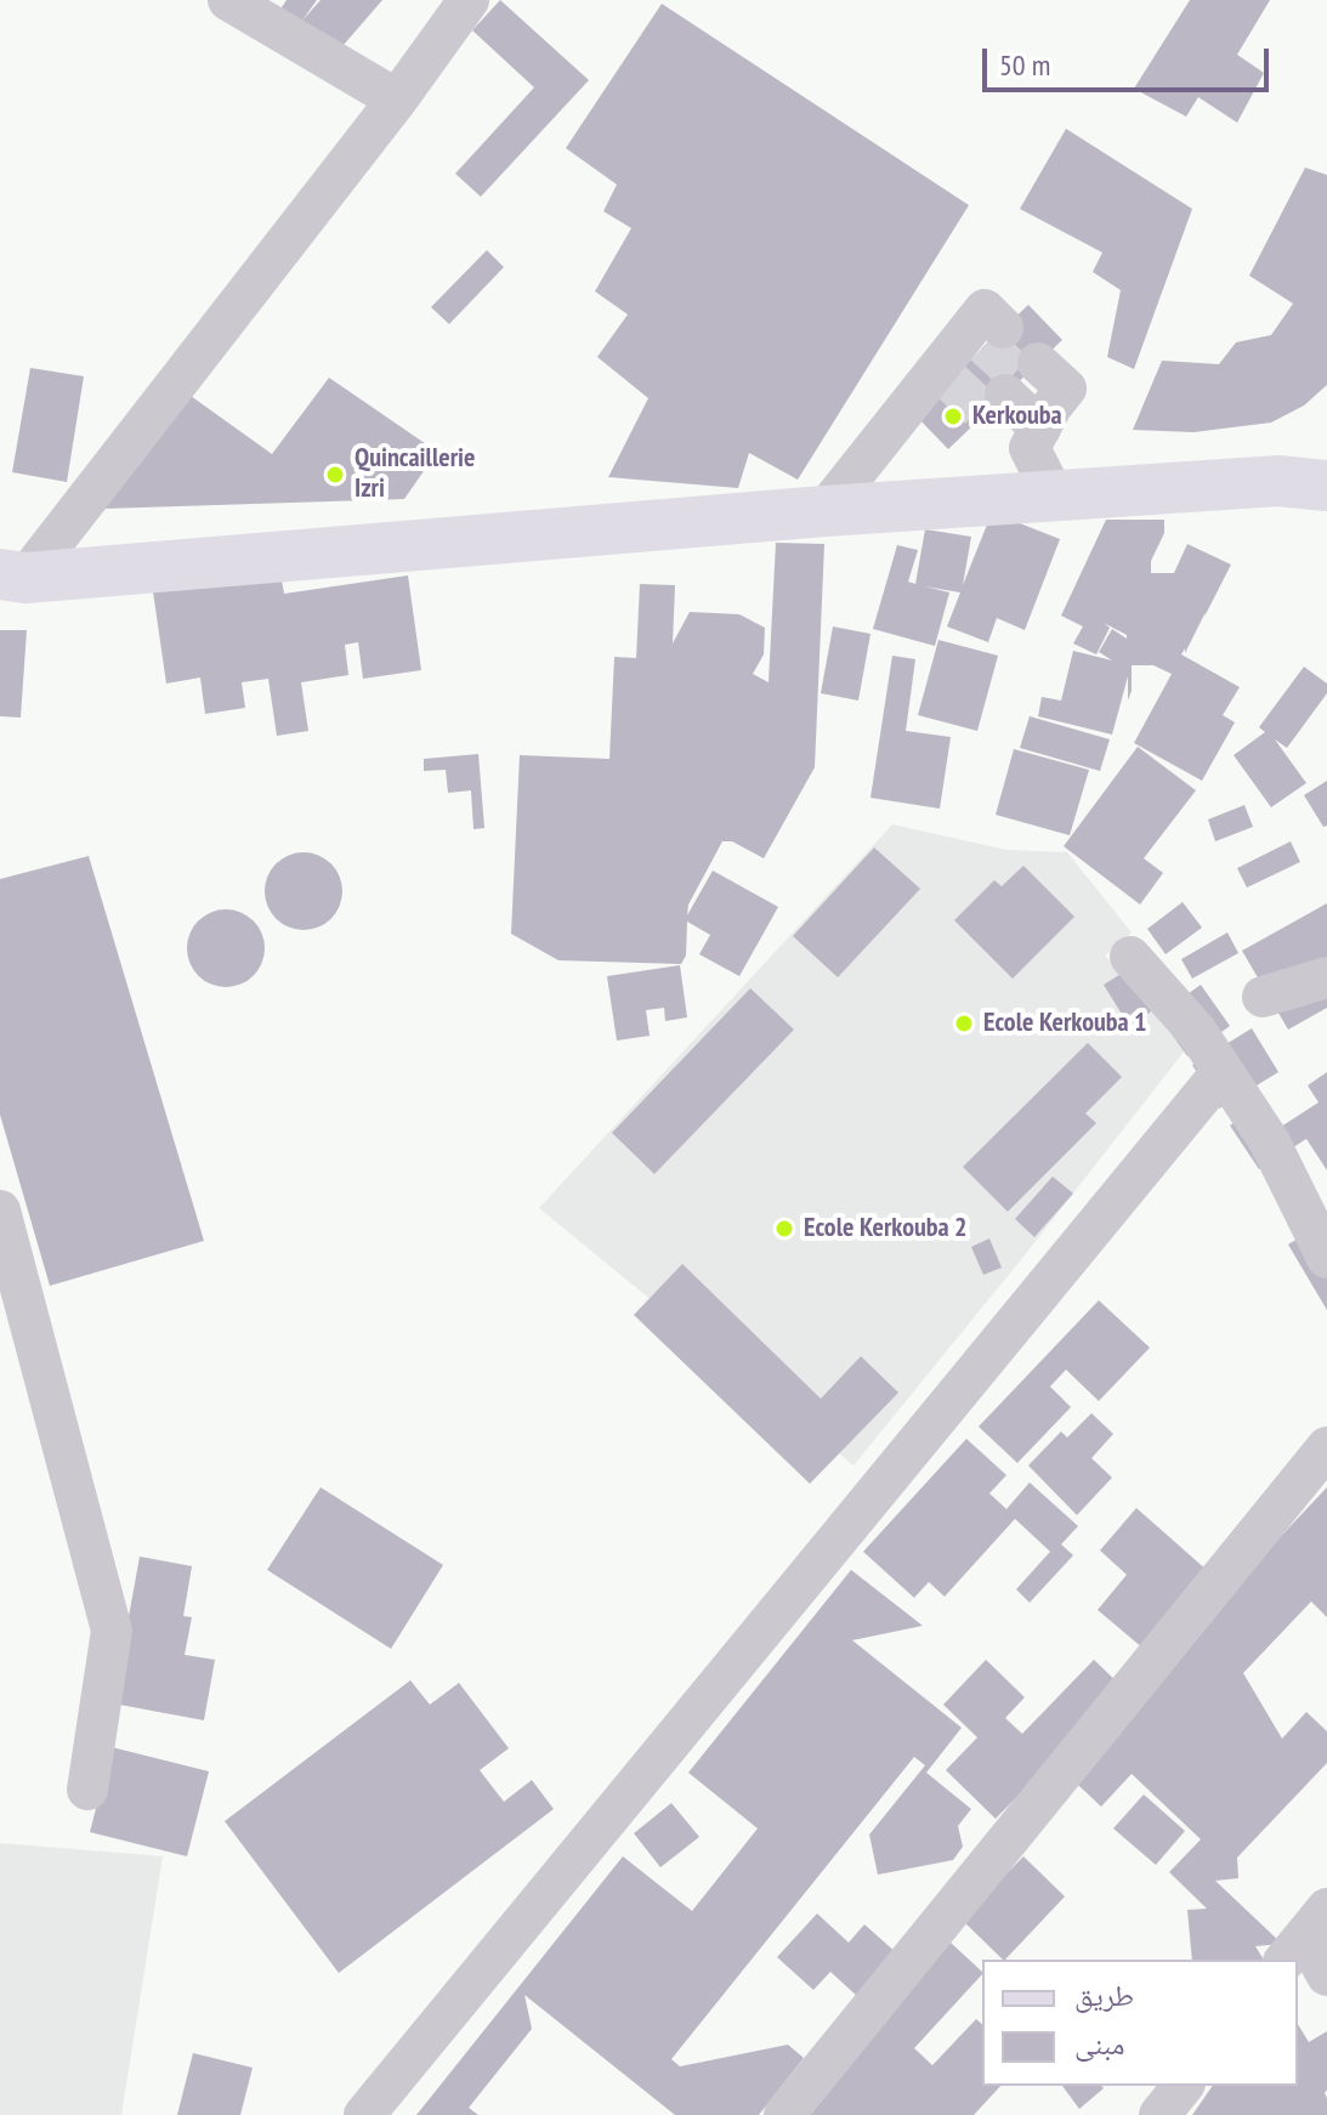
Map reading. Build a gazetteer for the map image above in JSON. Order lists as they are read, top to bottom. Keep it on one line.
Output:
{"places":["Kerkouba","Quincaillerie Izri","Ecole Kerkouba 1","Ecole Kerkouba 2"],"legend":["طريق","مبنى"],"scale_bar":"50 m"}
